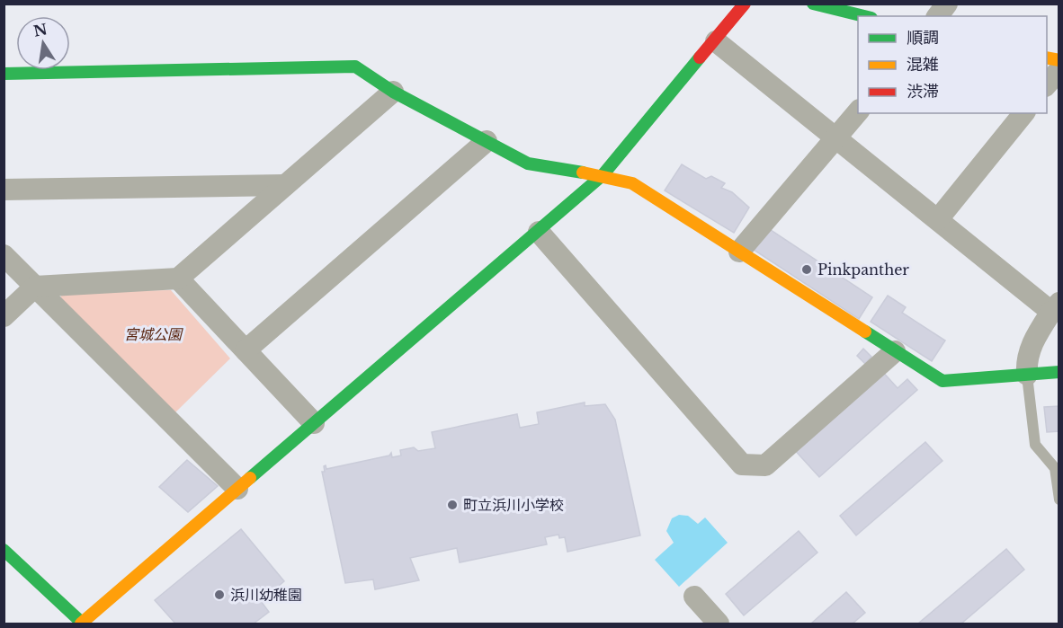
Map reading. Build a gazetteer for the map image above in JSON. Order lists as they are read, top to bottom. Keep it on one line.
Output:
{"parks":["宮城公園"],"places":["Pinkpanther","町立浜川小学校","浜川幼稚園"],"legend":["順調","混雑","渋滞"],"north":"top"}
